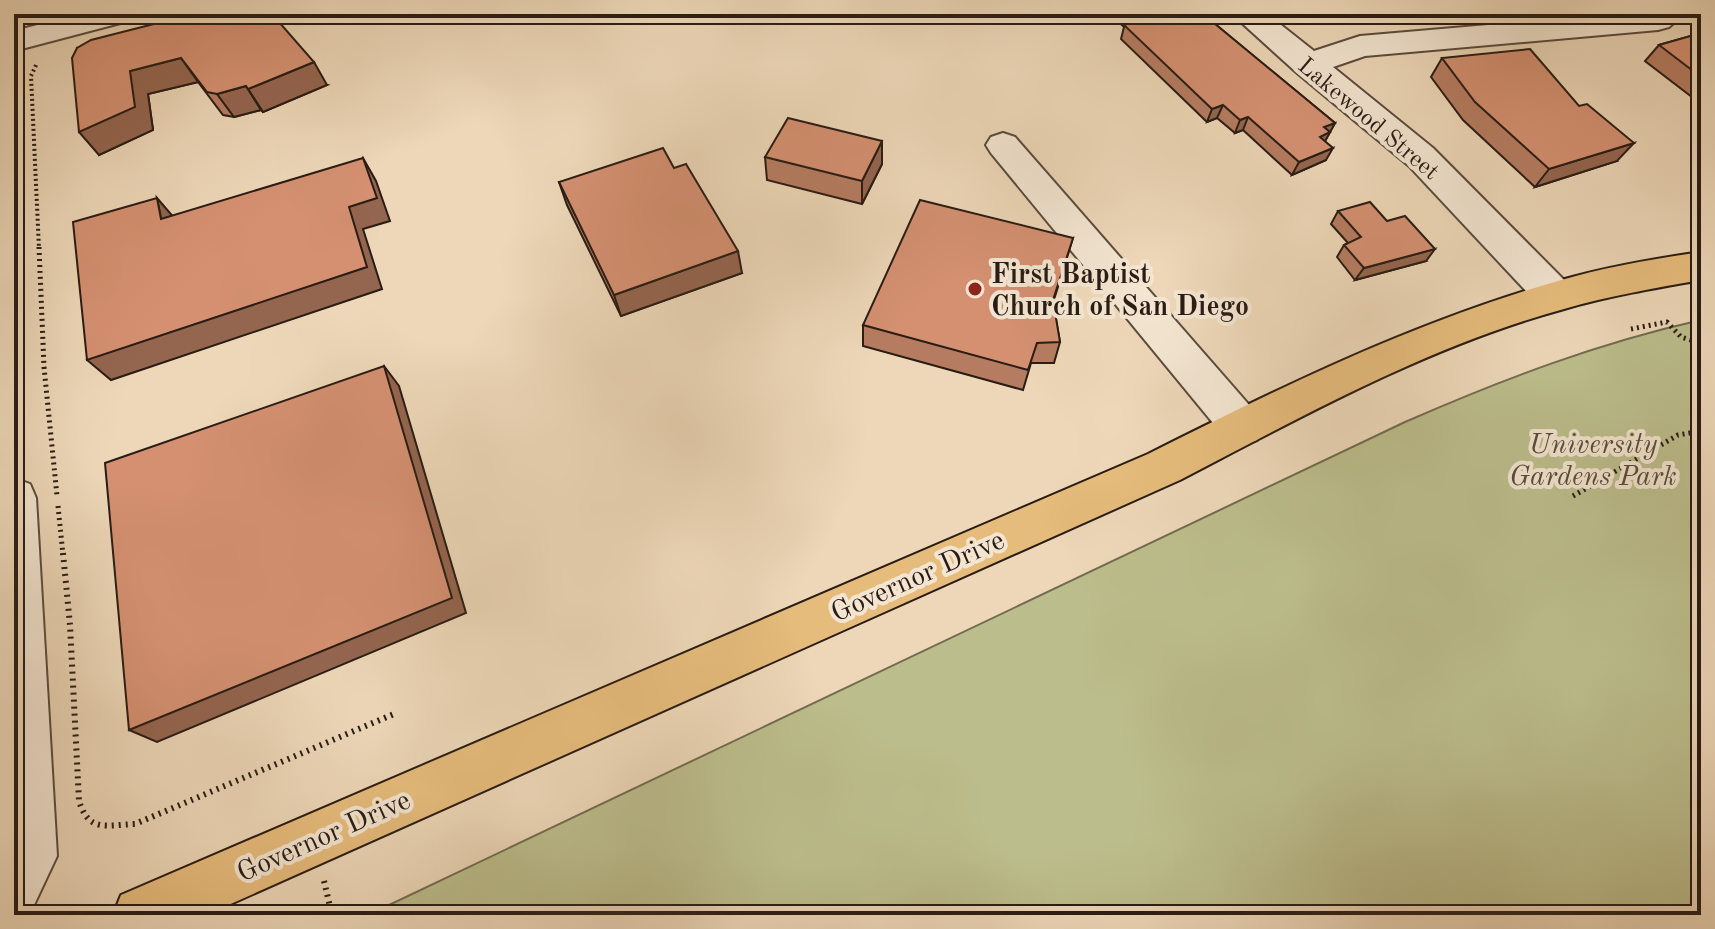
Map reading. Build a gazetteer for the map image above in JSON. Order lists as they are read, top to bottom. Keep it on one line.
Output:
{"streets":{"main road":["Governor Drive"],"street":["Lakewood Street"]},"crossings":[["Lakewood Street","Governor Drive"]],"parks":["University Gardens Park"],"places":["First Baptist Church of San Diego"]}
